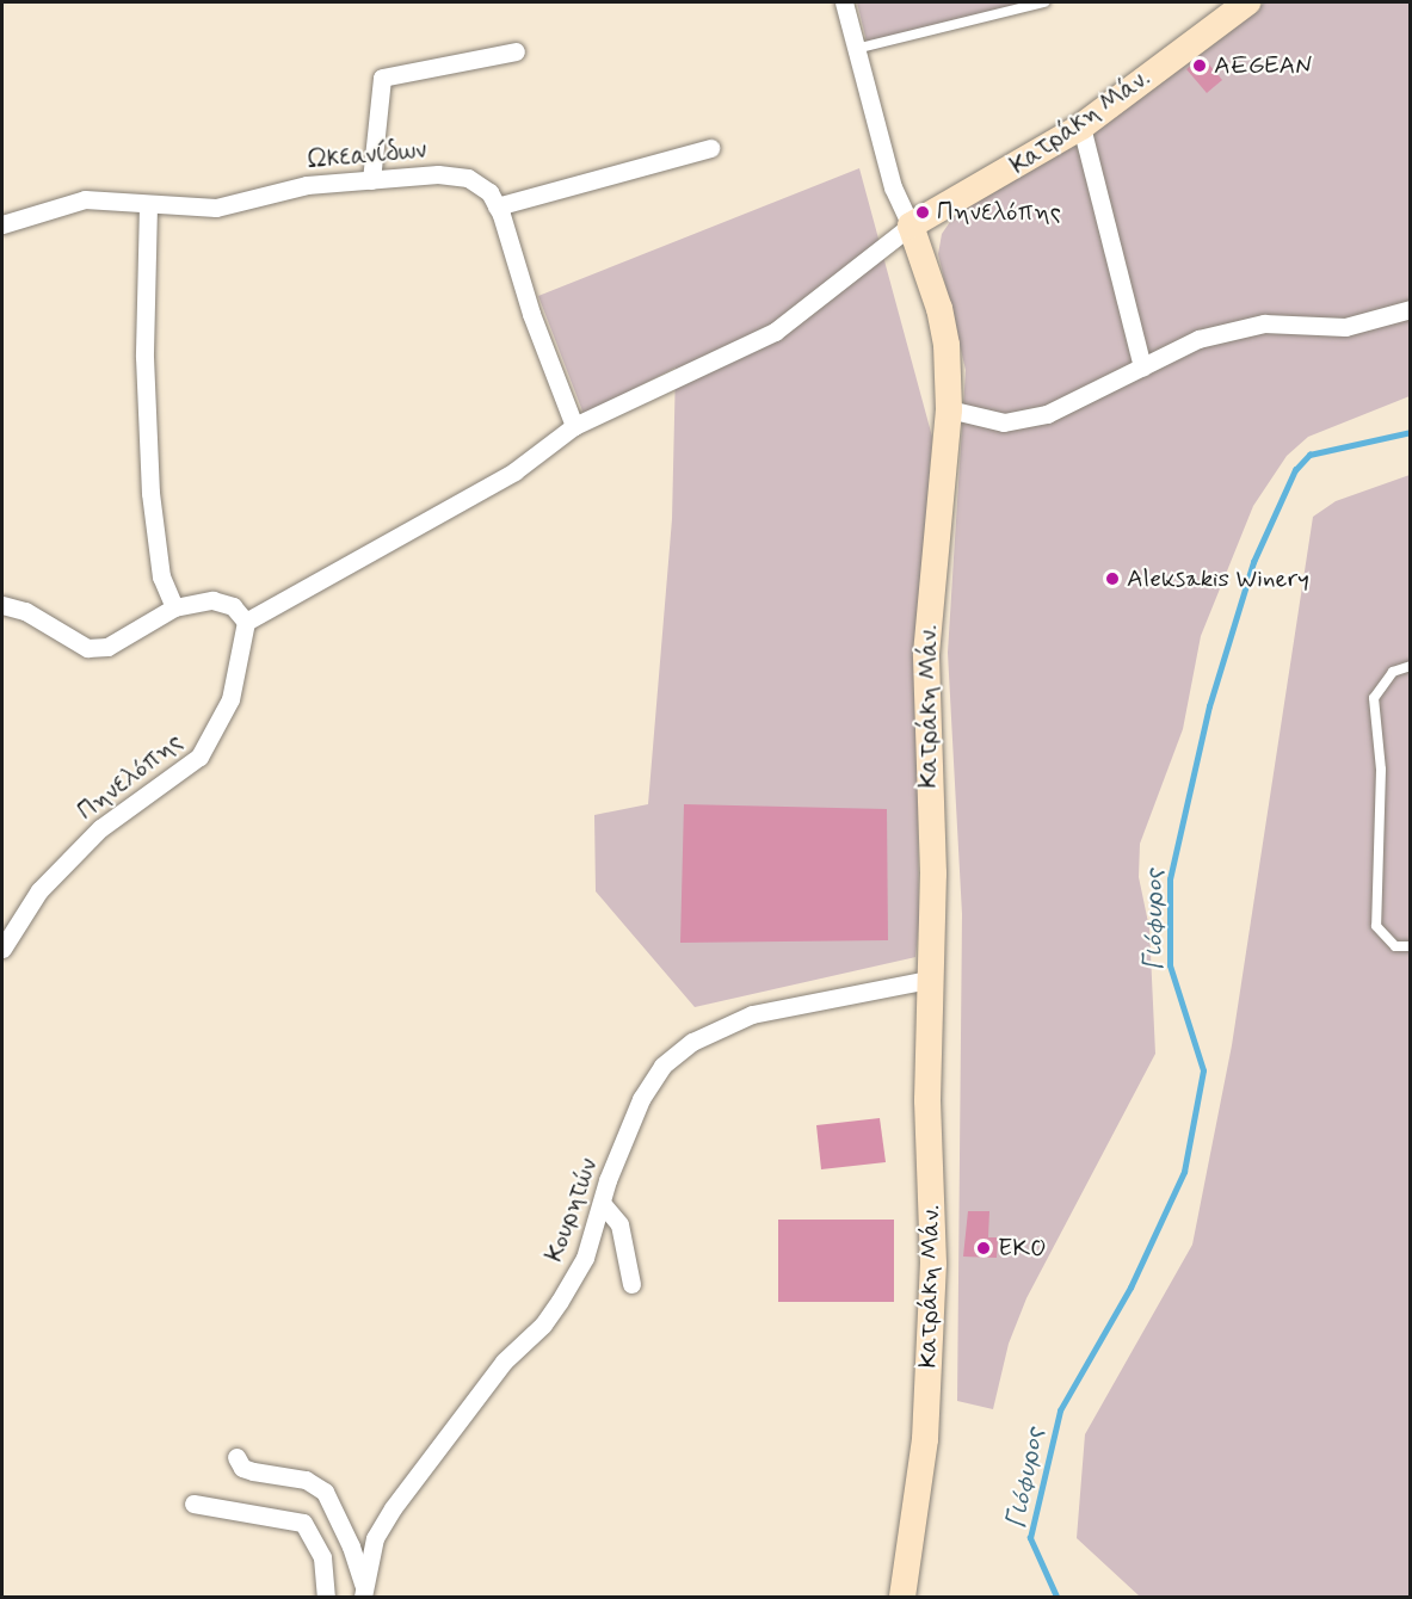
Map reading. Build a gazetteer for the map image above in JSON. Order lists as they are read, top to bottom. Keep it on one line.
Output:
{"streets":{"street":["Κατράκη Μάν.","Ωκεανίδων","Πηνελόπης","Κουρητών"]},"crossings":[["Κατράκη Μάν.","Κουρητών"]],"water":["Γιόφυρος"],"places":["AEGEAN","Πηνελόπης","Aleksakis Winery","EKO"]}
